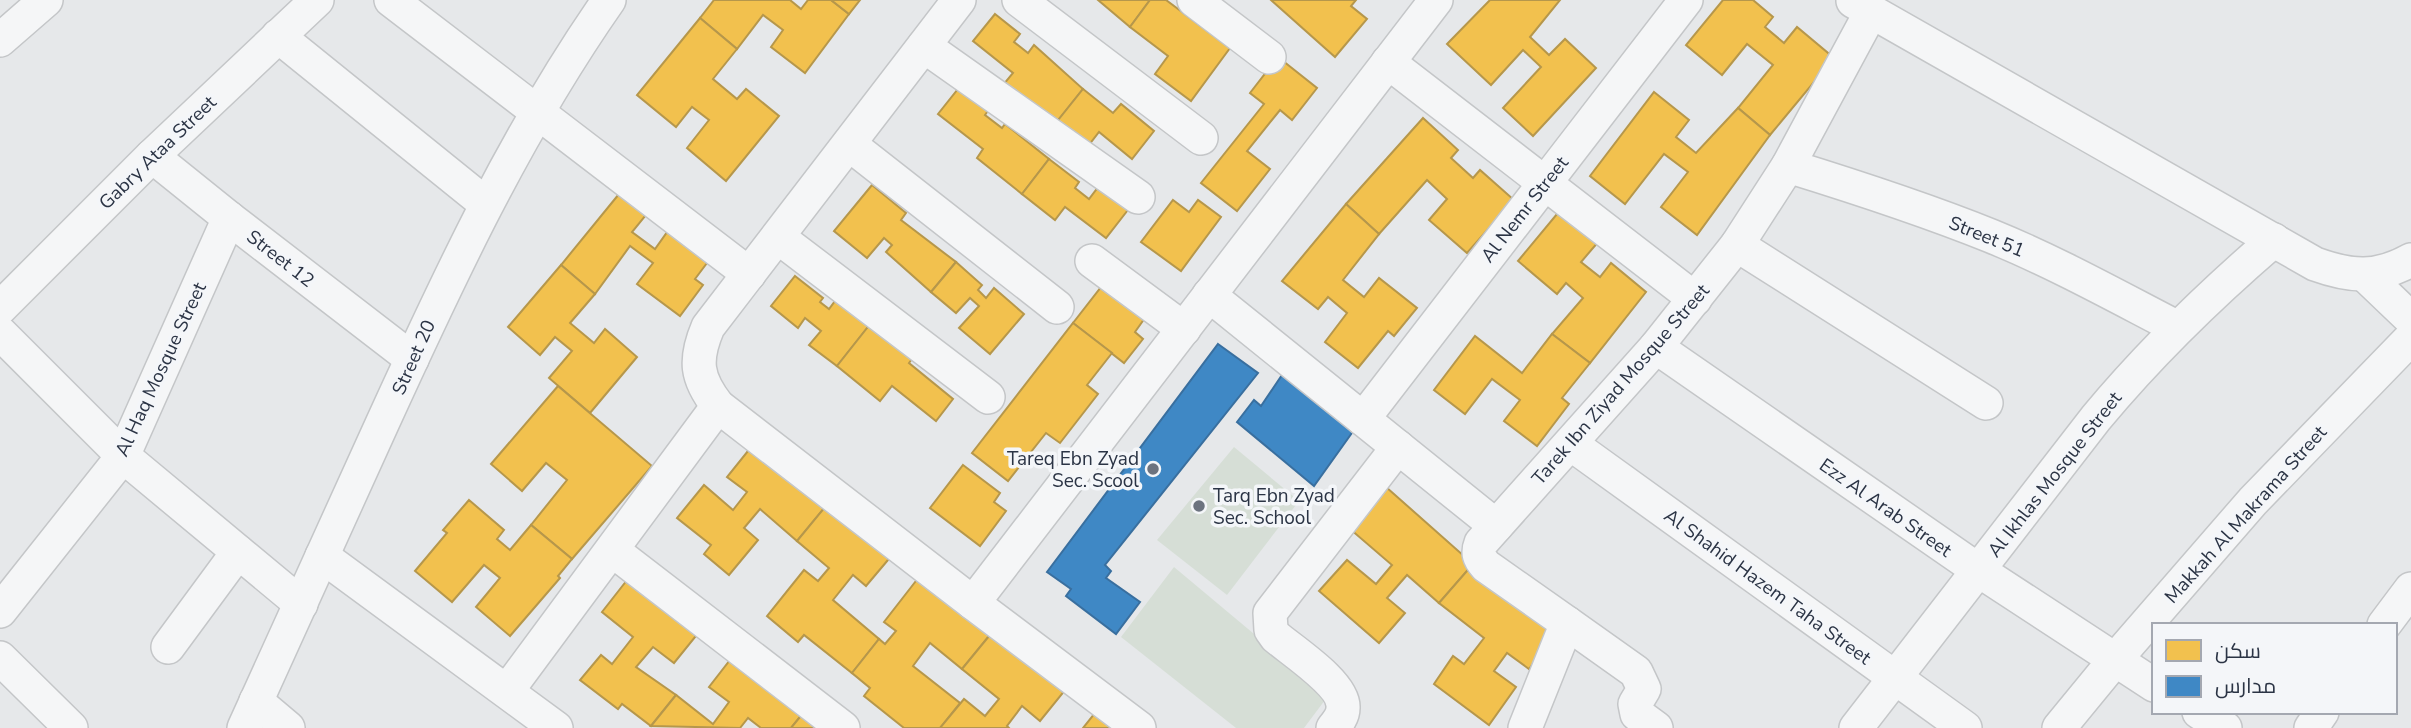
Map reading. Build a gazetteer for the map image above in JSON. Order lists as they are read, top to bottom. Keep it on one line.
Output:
{"streets":{"street":["Gabry Ataa Street","Al Nemr Street","Street 51","Street 12","Street 20","Al Haq Mosque Street","Tarek Ibn Ziyad Mosque Street","Al Ikhlas Mosque Street","Ezz Al Arab Street","Makkah Al Makrama Street","Al Shahid Hazem Taha Street"]},"crossings":[["Gabry Ataa Street","Street 12"],["Street 51","Tarek Ibn Ziyad Mosque Street"],["Street 51","Al Ikhlas Mosque Street"],["Street 12","Street 20"],["Street 12","Al Haq Mosque Street"],["Tarek Ibn Ziyad Mosque Street","Ezz Al Arab Street"],["Tarek Ibn Ziyad Mosque Street","Al Shahid Hazem Taha Street"],["Al Ikhlas Mosque Street","Ezz Al Arab Street"],["Al Ikhlas Mosque Street","Al Shahid Hazem Taha Street"],["Ezz Al Arab Street","Makkah Al Makrama Street"]],"places":["Tareq Ebn Zyad Sec. Scool","Tarq Ebn Zyad Sec. School"],"legend":["سكن","مدارس"]}
